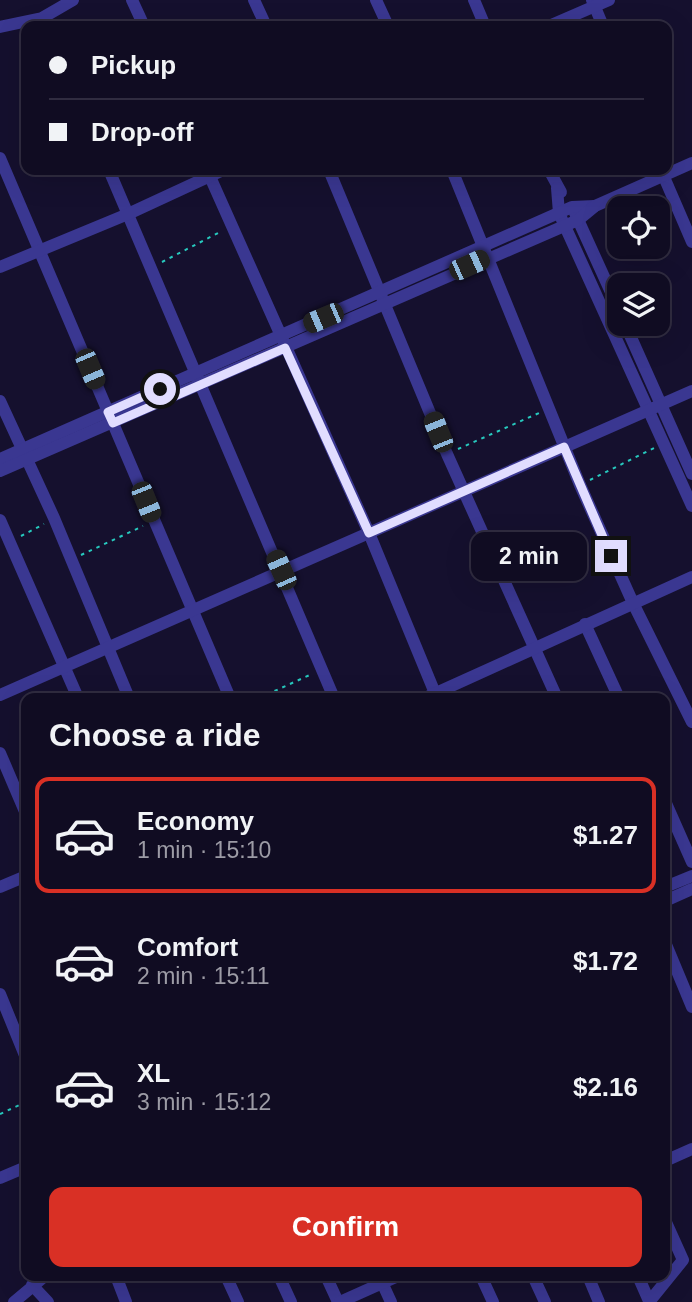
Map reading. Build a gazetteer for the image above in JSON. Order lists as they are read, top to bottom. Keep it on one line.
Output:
{"page":{"banner":["Pickup","Drop-off"],"bubble":"2 min","heading":"Choose a ride","list":[{"name":"Economy","note":"1 min · 15:10","value":"$1.27"},{"name":"Comfort","note":"2 min · 15:11","value":"$1.72"},{"name":"XL","note":"3 min · 15:12","value":"$2.16"}],"buttons":"Confirm"}}
